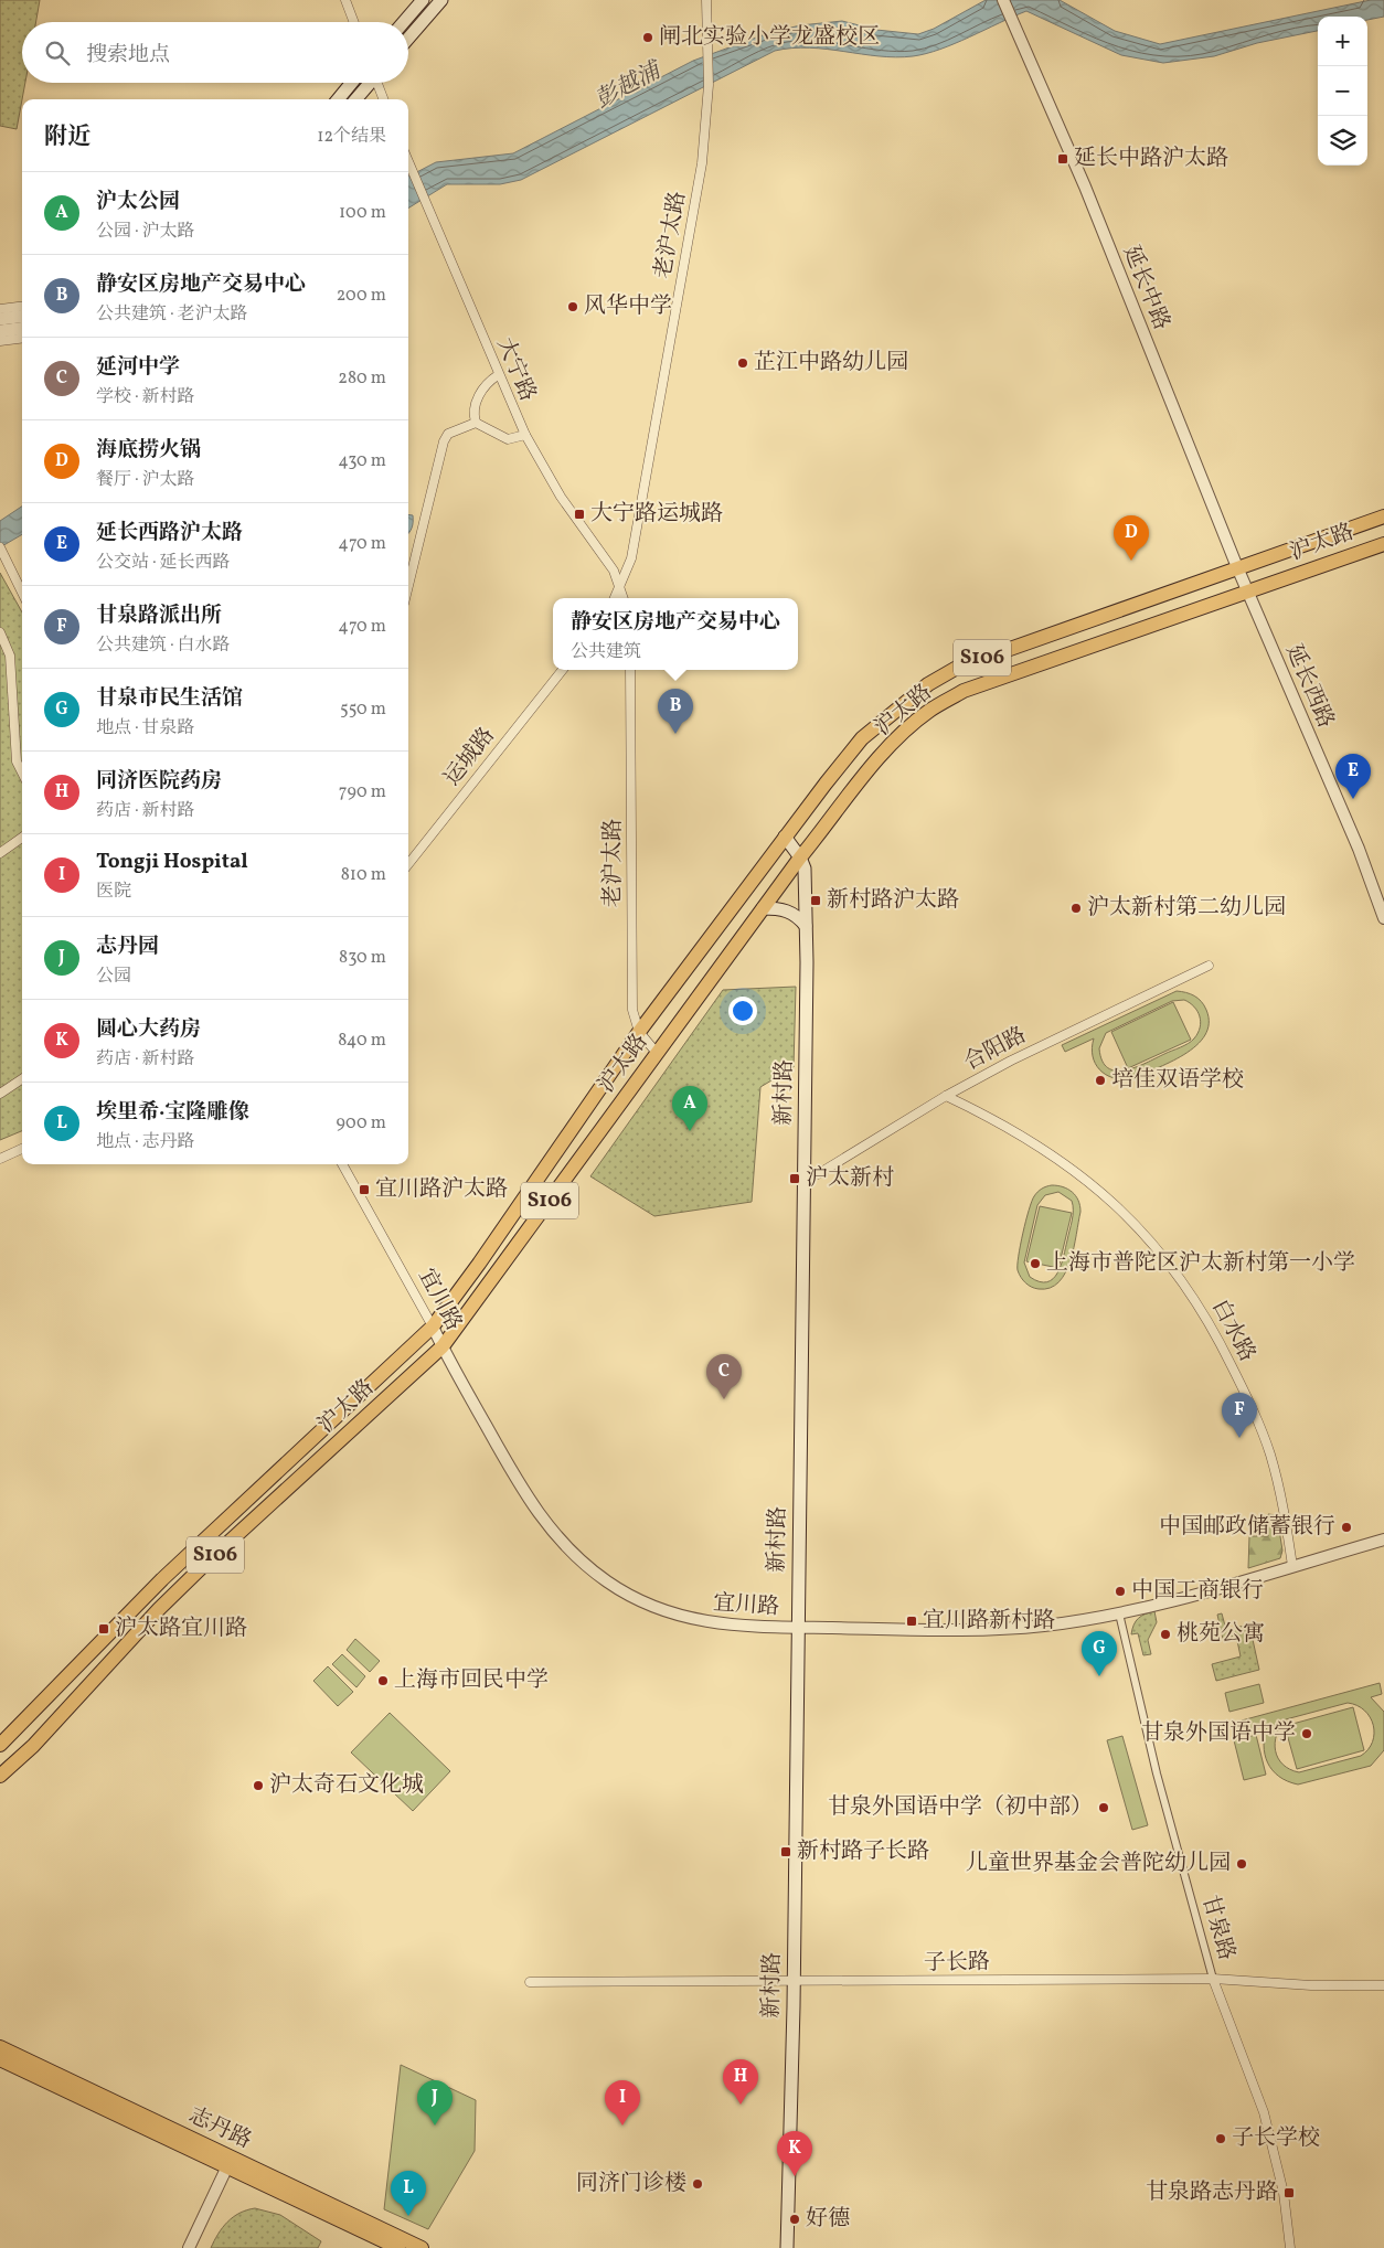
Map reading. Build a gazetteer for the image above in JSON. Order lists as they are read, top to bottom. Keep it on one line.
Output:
{"streets":{"main road":["沪太路","S106","新村路","志丹路"],"street":["老沪太路","延长中路","大宁路","延长西路","运城路","合阳路","宜川路","白水路","甘泉路","子长路"]},"crossings":[["老沪太路","大宁路"],["老沪太路","沪太路"],["延长中路","沪太路"],["延长中路","延长西路"],["沪太路","延长西路"],["沪太路","新村路"],["沪太路","宜川路"],["合阳路","新村路"],["合阳路","白水路"],["新村路","宜川路"],["新村路","子长路"],["宜川路","白水路"],["宜川路","甘泉路"],["甘泉路","子长路"]],"water":["彭越浦"],"places":{"other":["闸北实验小学龙盛校区","风华中学","芷江中路幼儿园","沪太新村第二幼儿园","培佳双语学校","上海市普陀区沪太新村第一小学","中国邮政储蓄银行","中国工商银行","桃苑公寓","上海市回民中学","甘泉外国语中学","沪太奇石文化城","甘泉外国语中学（初中部）","儿童世界基金会普陀幼儿园","子长学校","同济门诊楼","好德"],"transit":["延长中路沪太路","大宁路运城路","新村路沪太路","沪太新村","宜川路沪太路","宜川路新村路","沪太路宜川路","新村路子长路","甘泉路志丹路"]},"page":{"map_buttons":["+","−"],"search":"搜索地点","heading":["附近","12个结果"],"list":[{"mark":"A","name":"沪太公园","note":"公园 · 沪太路","value":"100 m"},{"mark":"B","name":"静安区房地产交易中心","note":"公共建筑 · 老沪太路","value":"200 m"},{"mark":"C","name":"延河中学","note":"学校 · 新村路","value":"280 m"},{"mark":"D","name":"海底捞火锅","note":"餐厅 · 沪太路","value":"430 m"},{"mark":"E","name":"延长西路沪太路","note":"公交站 · 延长西路","value":"470 m"},{"mark":"F","name":"甘泉路派出所","note":"公共建筑 · 白水路","value":"470 m"},{"mark":"G","name":"甘泉市民生活馆","note":"地点 · 甘泉路","value":"550 m"},{"mark":"H","name":"同济医院药房","note":"药店 · 新村路","value":"790 m"},{"mark":"I","name":"Tongji Hospital","note":"医院","value":"810 m"},{"mark":"J","name":"志丹园","note":"公园","value":"830 m"},{"mark":"K","name":"圆心大药房","note":"药店 · 新村路","value":"840 m"},{"mark":"L","name":"埃里希·宝隆雕像","note":"地点 · 志丹路","value":"900 m"}],"pins":["D","B","E","A","C","F","G","H","I","J","K","L"],"popup":["静安区房地产交易中心","公共建筑"]}}
